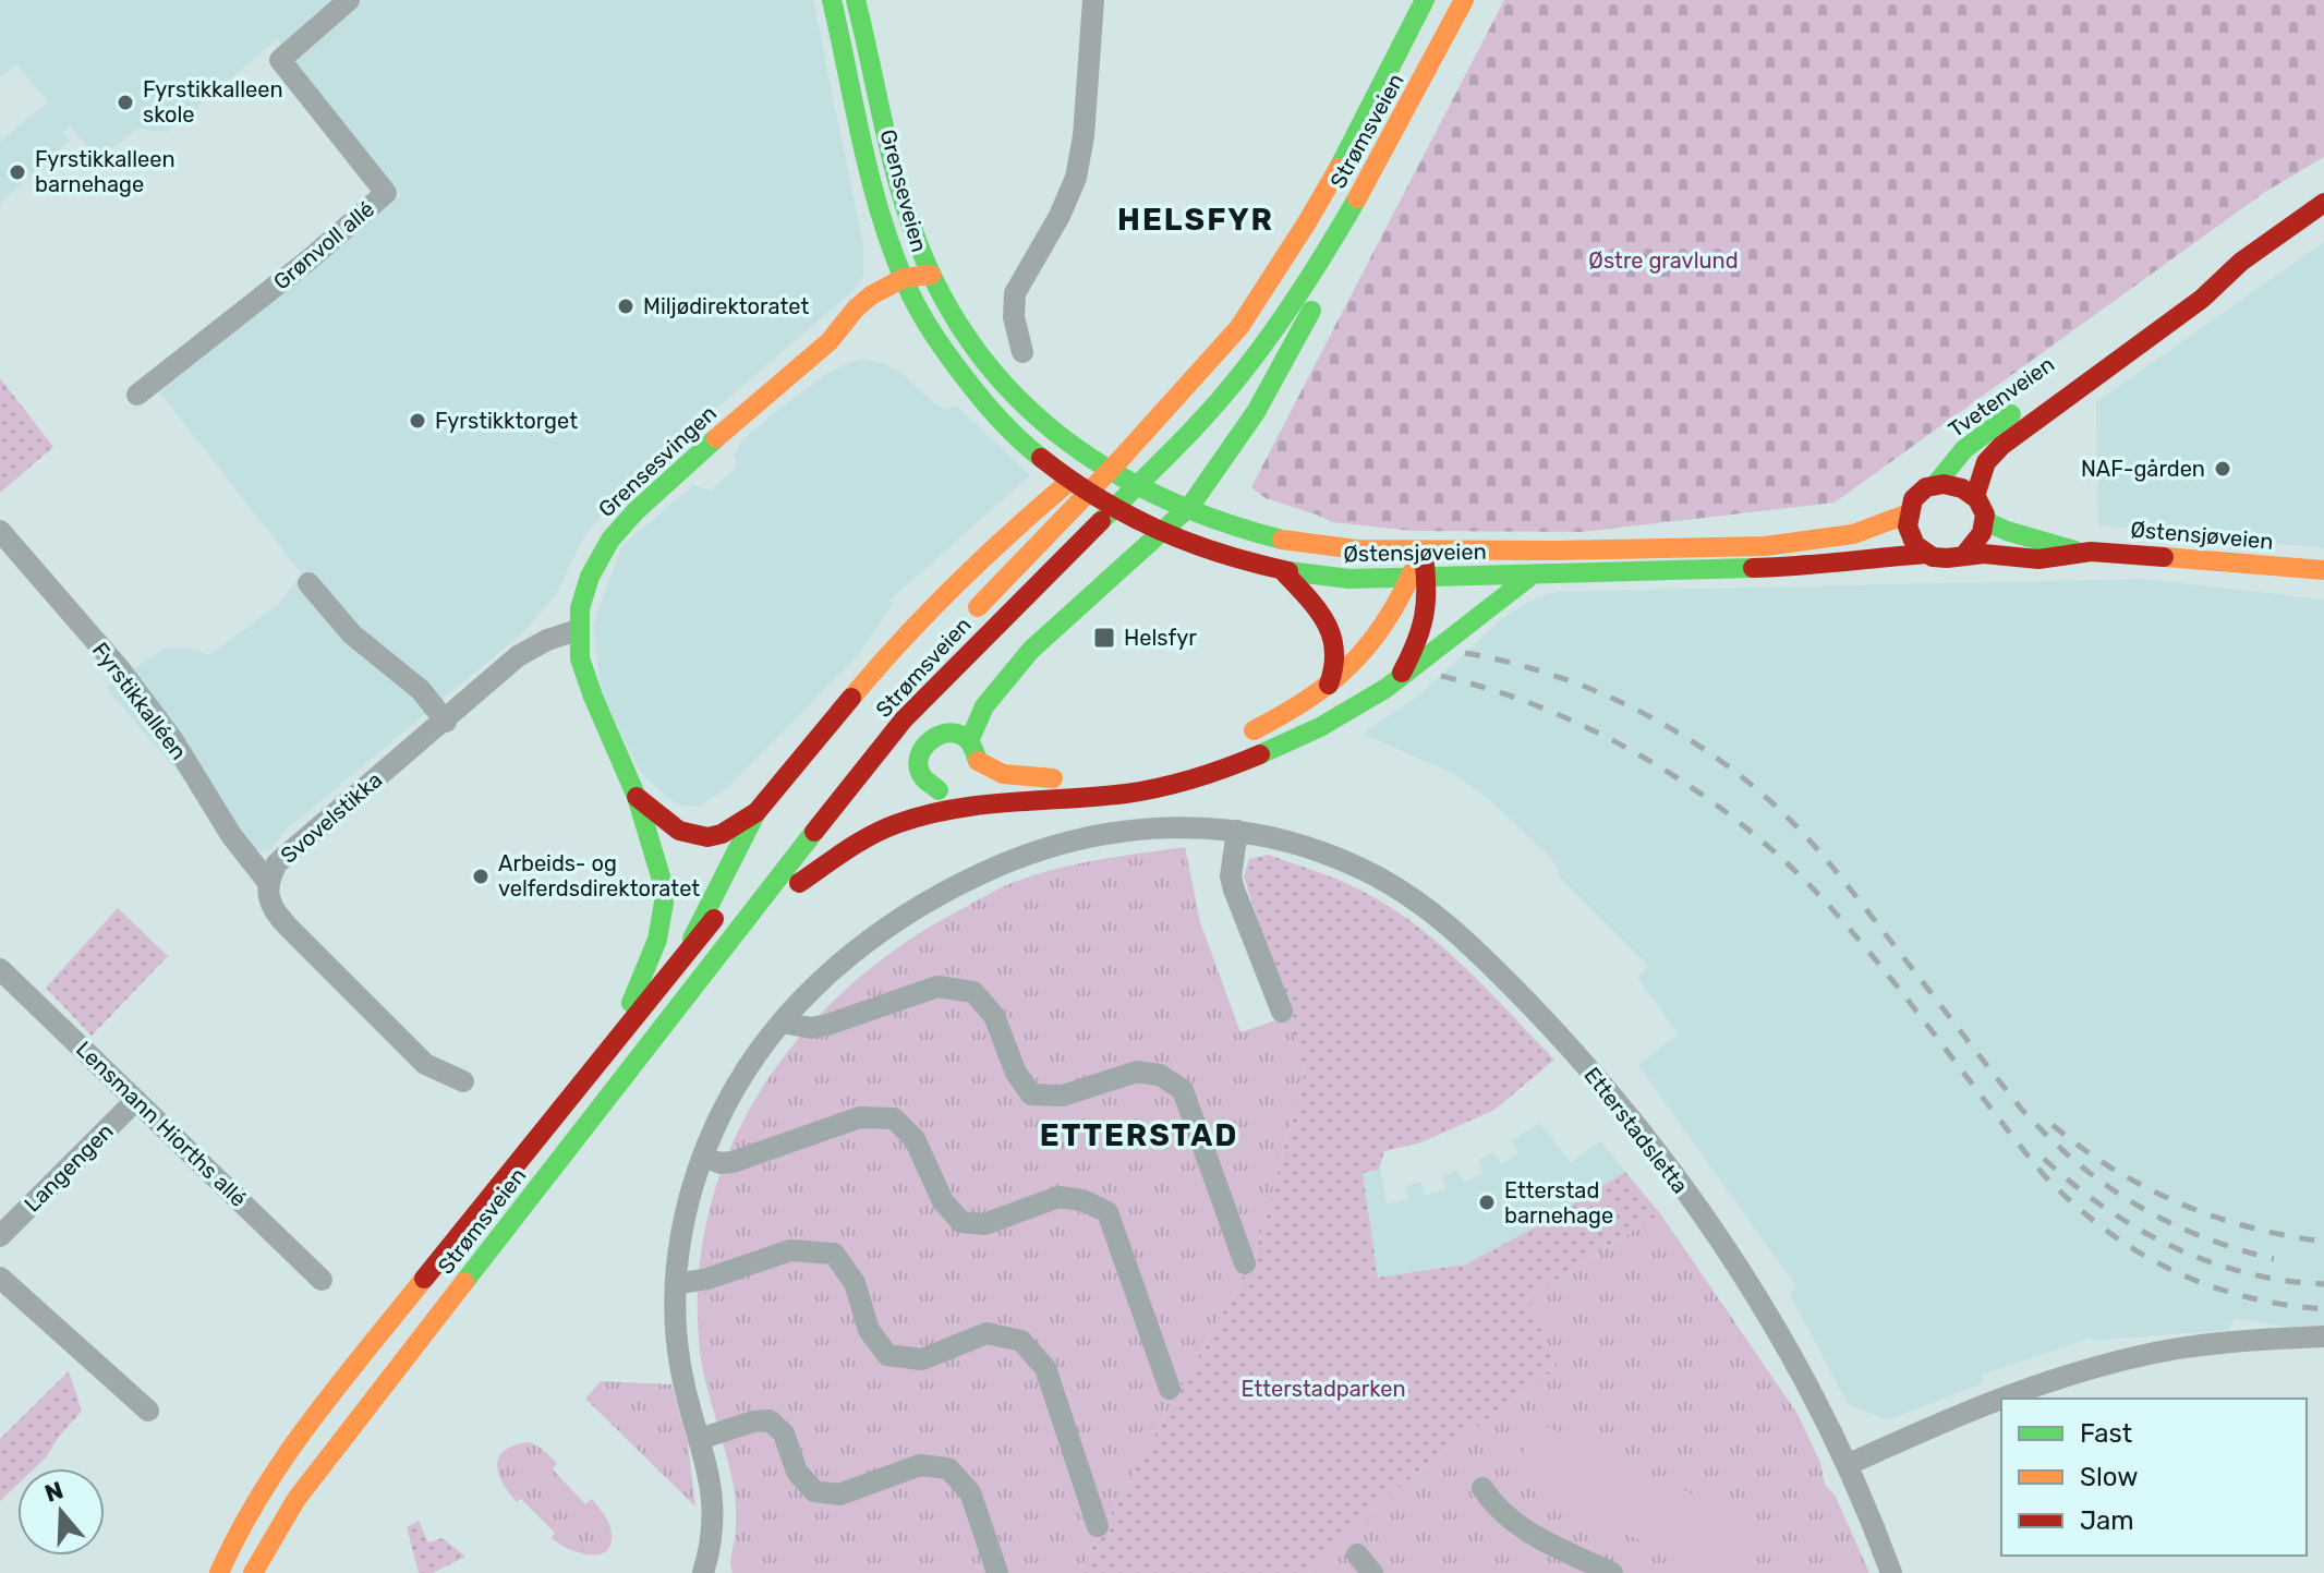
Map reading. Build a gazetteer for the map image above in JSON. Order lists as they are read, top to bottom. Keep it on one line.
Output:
{"streets":{"main road":["Strømsveien","Grenseveien","Tvetenveien","Grensesvingen","Østensjøveien"],"street":["Grønvoll allé","Fyrstikkalléen","Svovelstikka","Lensmann Hiorths allé","Etterstadsletta","Langengen"]},"crossings":[["Strømsveien","Grensesvingen"],["Grenseveien","Grensesvingen"],["Grenseveien","Østensjøveien"],["Tvetenveien","Østensjøveien"],["Grensesvingen","Svovelstikka"],["Fyrstikkalléen","Svovelstikka"],["Lensmann Hiorths allé","Langengen"]],"districts":["HELSFYR","ETTERSTAD"],"parks":["Østre gravlund","Etterstadparken"],"places":{"other":["Fyrstikkalleen skole","Fyrstikkalleen barnehage","Miljødirektoratet","Fyrstikktorget","NAF-gården","Arbeids- og velferdsdirektoratet","Etterstad barnehage"],"transit":["Helsfyr"]},"legend":["Fast","Slow","Jam"],"north":"top"}
